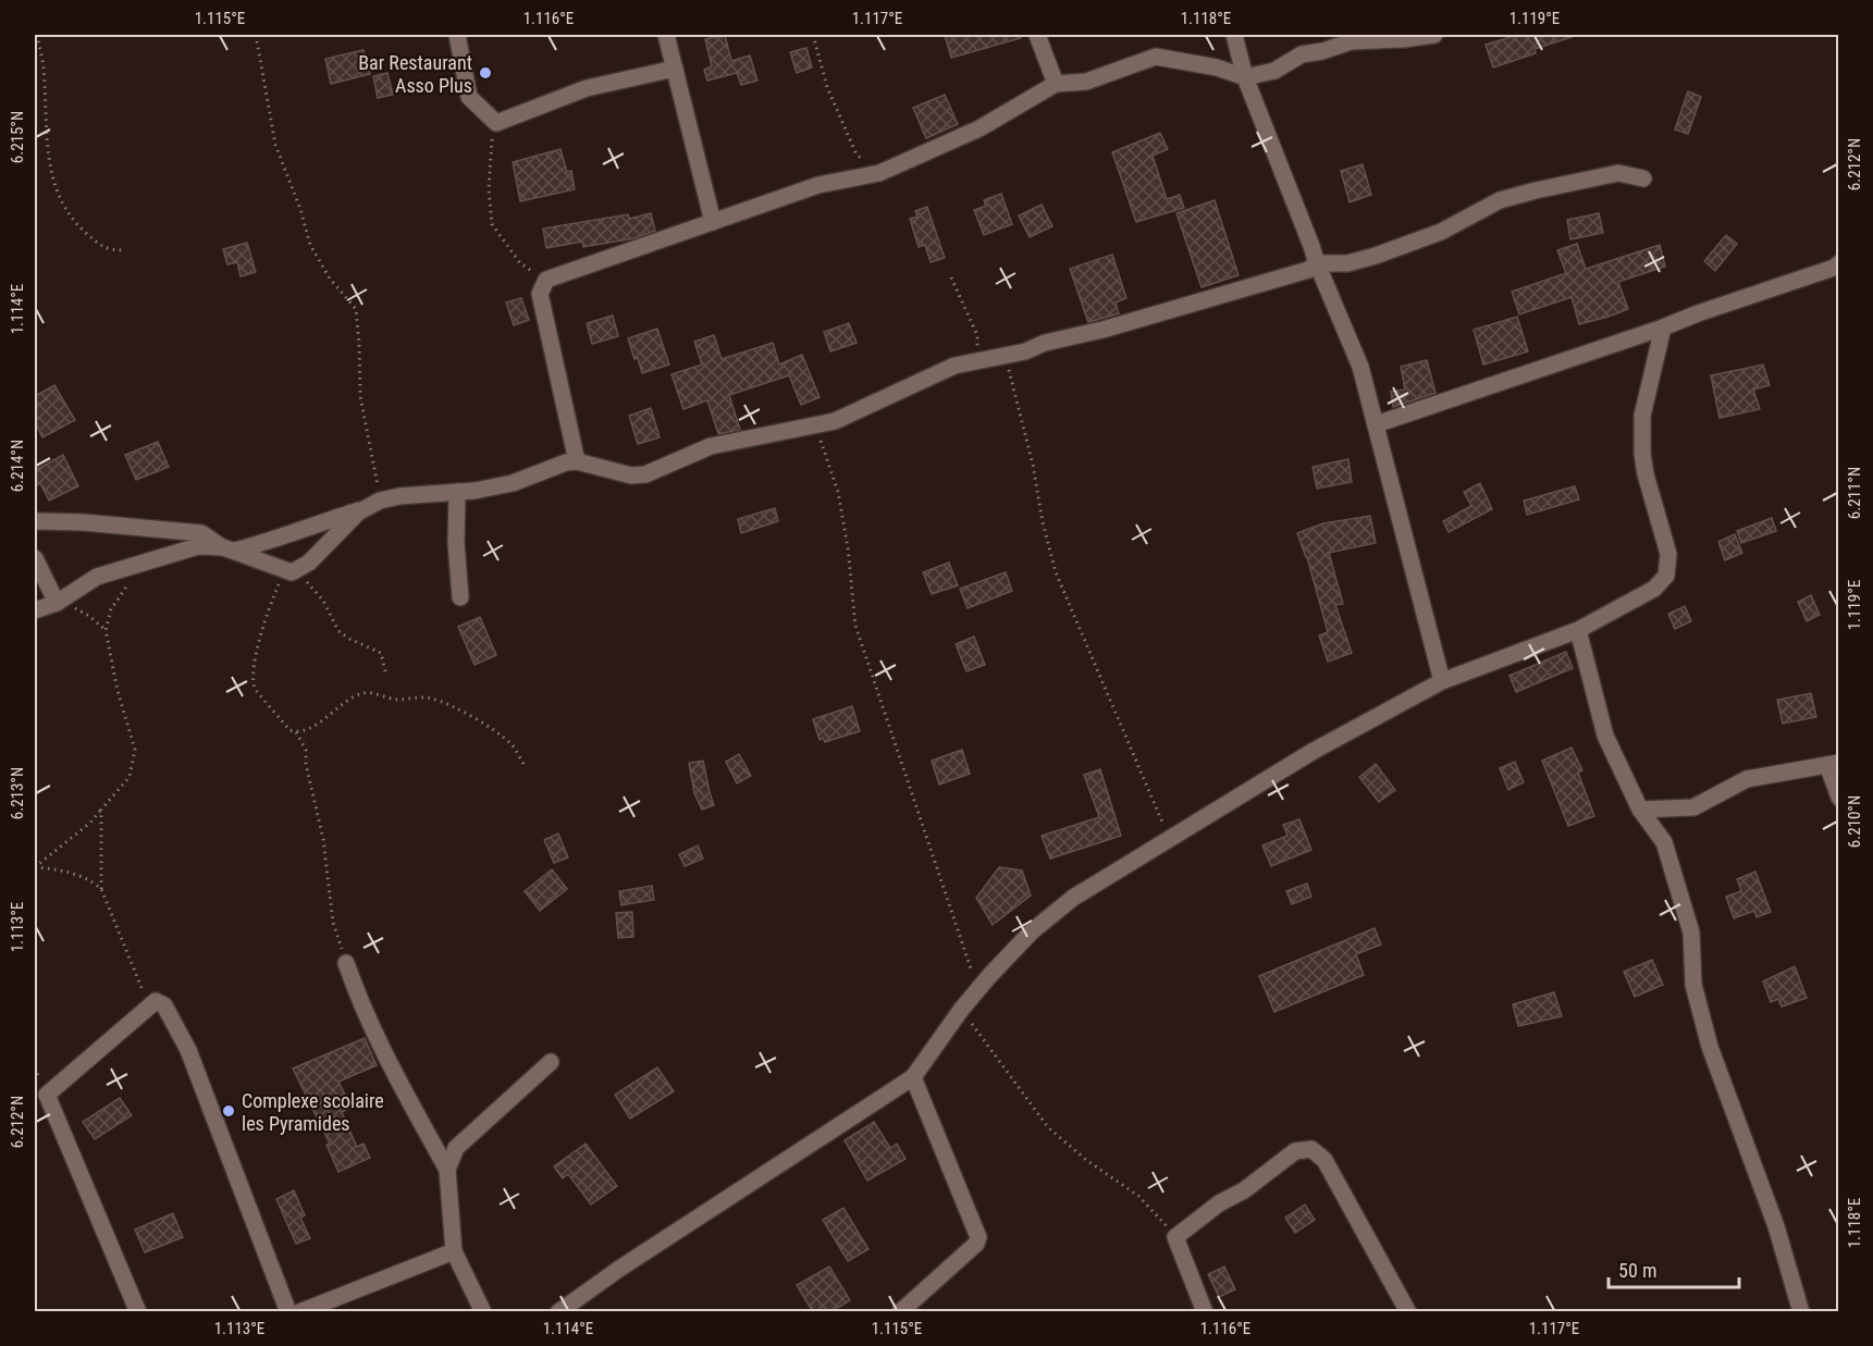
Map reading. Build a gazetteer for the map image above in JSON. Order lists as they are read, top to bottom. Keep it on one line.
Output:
{"places":["Bar Restaurant Asso Plus","Complexe scolaire les Pyramides"],"scale_bar":"50 m","coordinates":["1.115°E","1.116°E","1.117°E","1.118°E","1.119°E","6.215°N","6.212°N","1.114°E","6.214°N","6.211°N","6.213°N","6.210°N","1.113°E"]}
